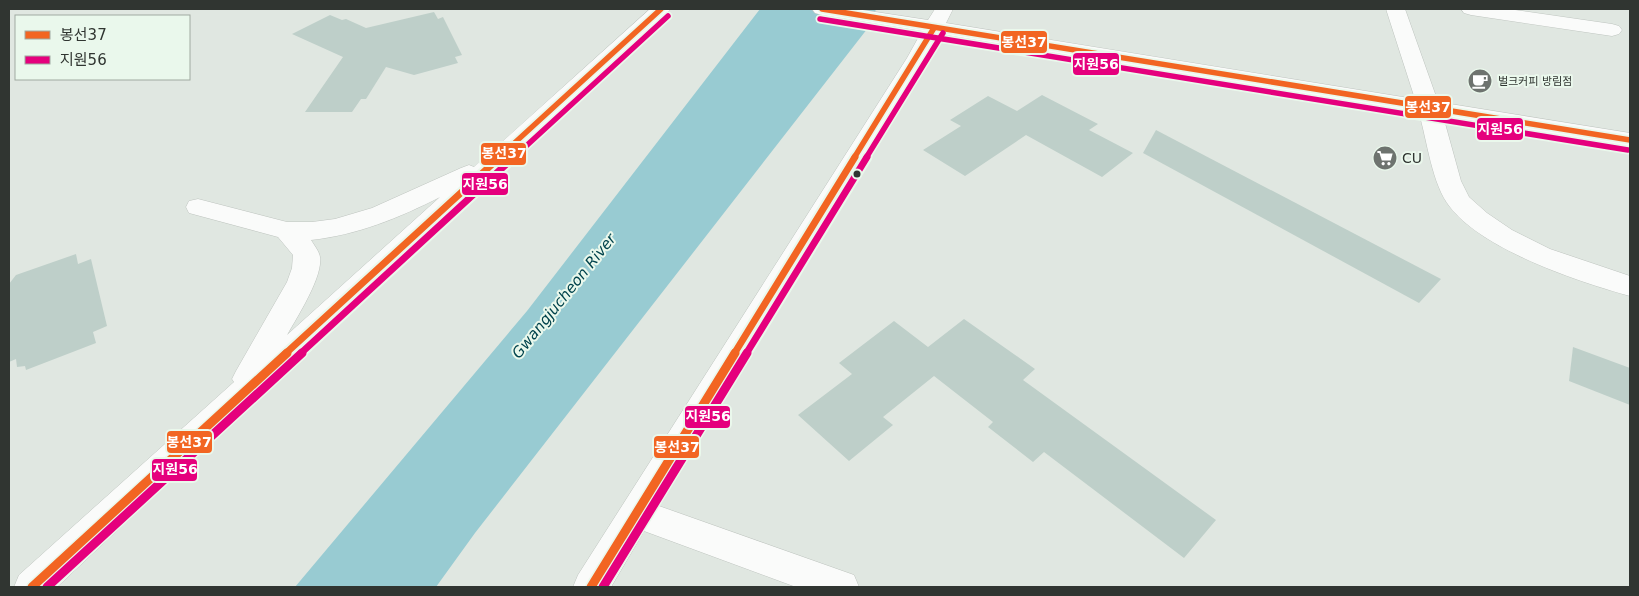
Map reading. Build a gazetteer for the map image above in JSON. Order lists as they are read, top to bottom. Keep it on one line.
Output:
{"water":["Gwangjucheon River"],"places":{"cafe":["벌크커피 방림점"],"supermarket":["CU"]},"lines":["transit line 봉선37","transit line 지원56"],"legend":["봉선37","지원56"]}
